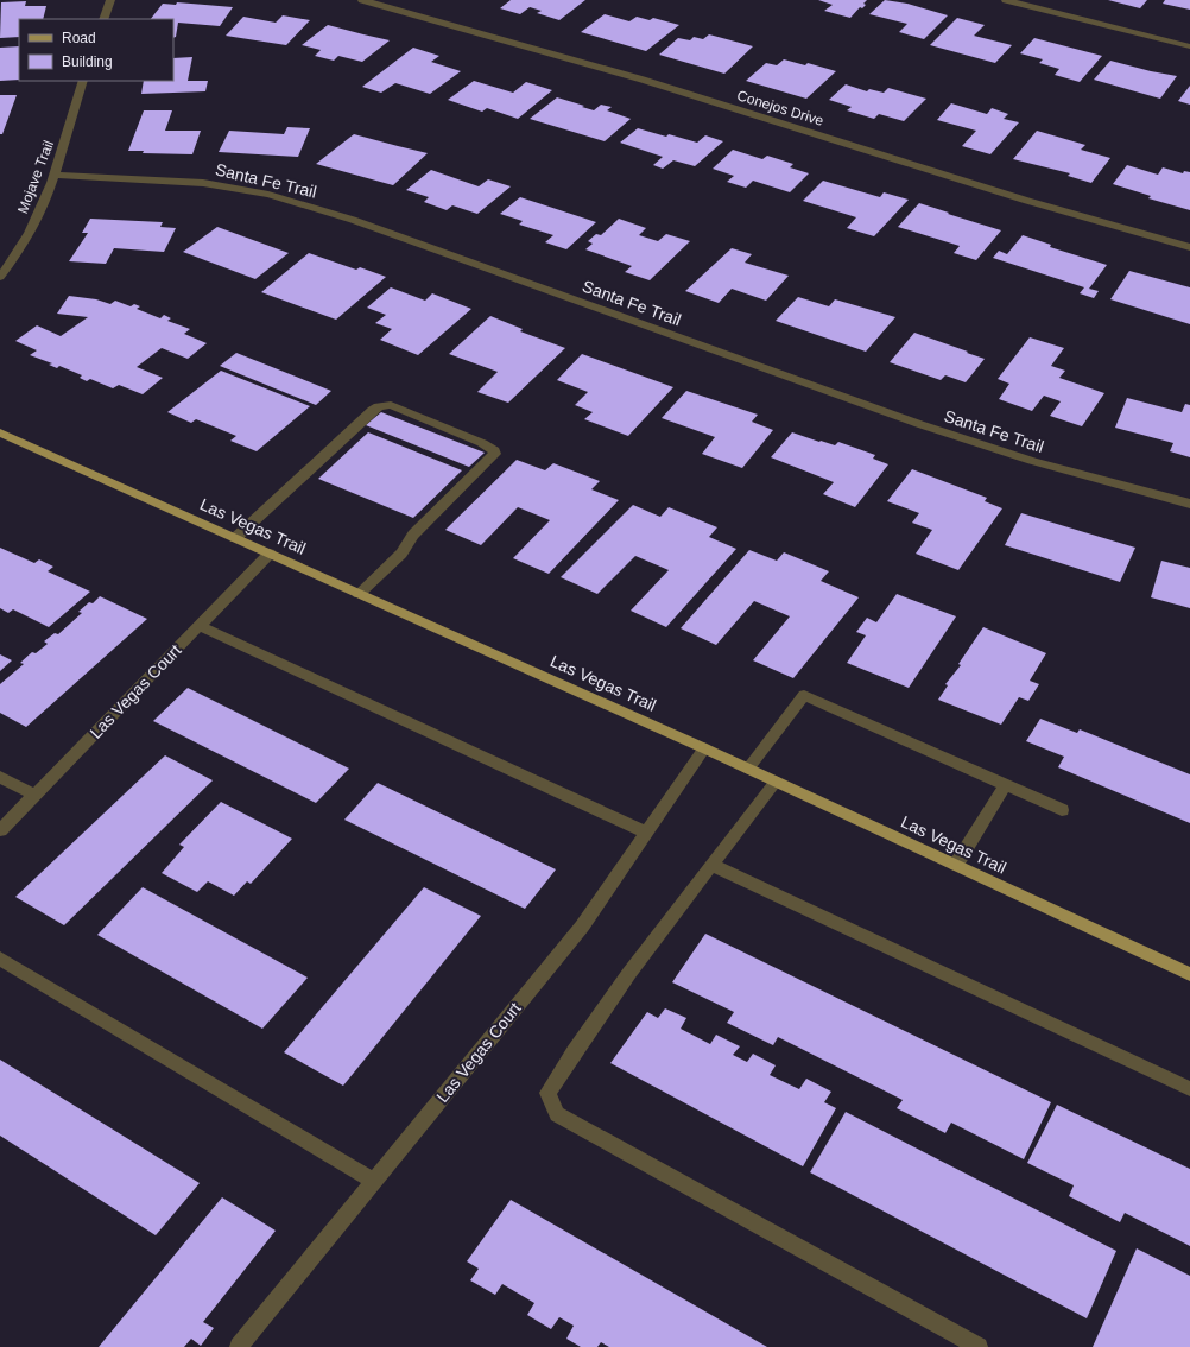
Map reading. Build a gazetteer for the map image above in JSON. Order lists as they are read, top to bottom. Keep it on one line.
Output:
{"streets":{"main road":["Las Vegas Trail"],"street":["Conejos Drive","Mojave Trail","Santa Fe Trail","Las Vegas Court"]},"crossings":[["Mojave Trail","Santa Fe Trail"],["Las Vegas Trail","Las Vegas Court"]],"legend":["Road","Building"]}
